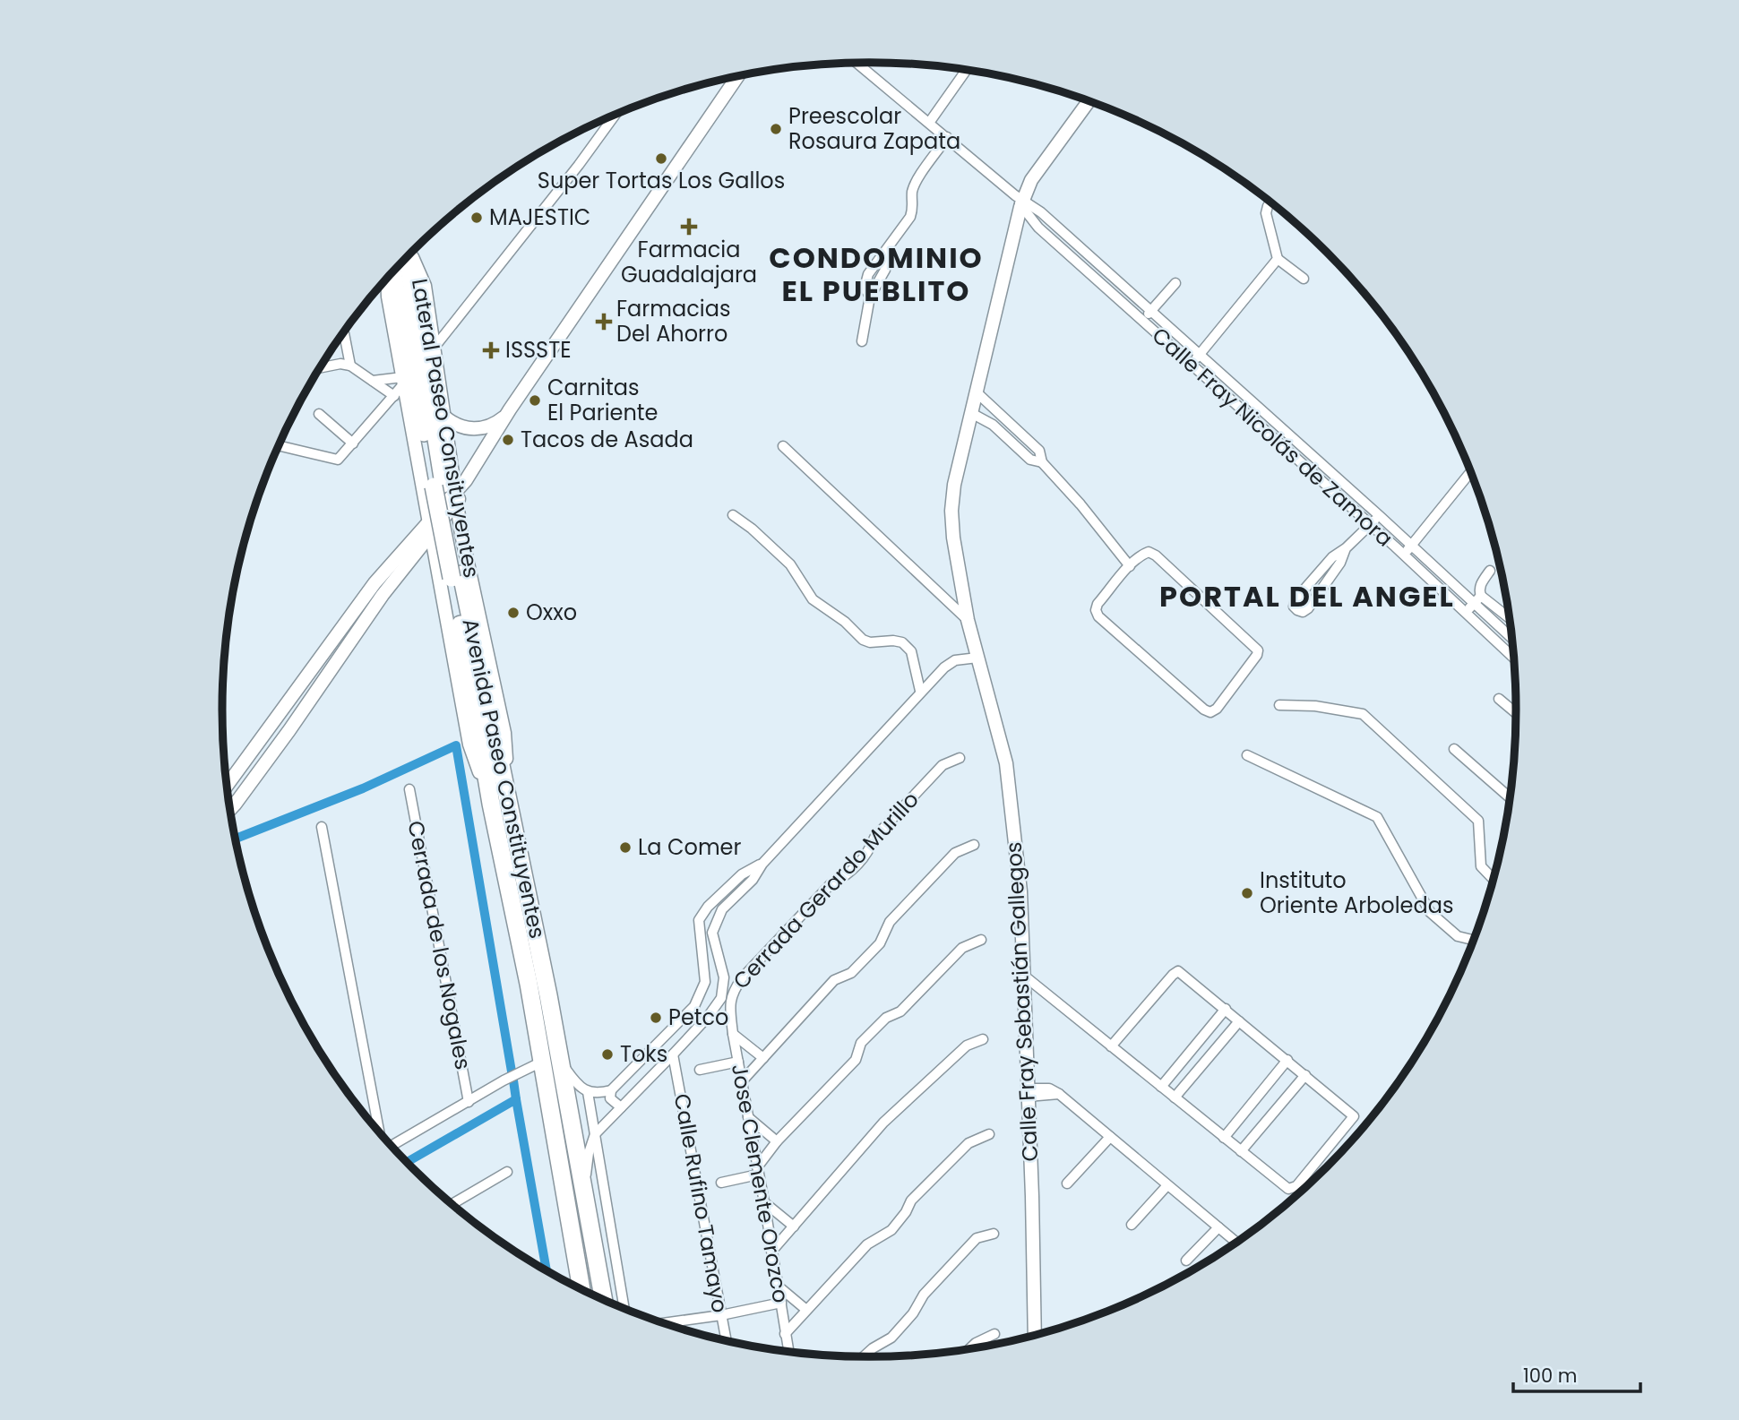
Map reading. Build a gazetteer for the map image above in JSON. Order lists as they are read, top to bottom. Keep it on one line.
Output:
{"streets":{"highway":["Avenida Paseo Constituyentes"],"street":["Lateral Paseo Consituyentes","Calle Fray Nicolás de Zamora","Cerrada Gerardo Murillo","Cerrada de los Nogales","Calle Fray Sebastián Gallegos","Jose Clemente Orozco","Calle Rufino Tamayo"]},"crossings":[["Lateral Paseo Consituyentes","Avenida Paseo Constituyentes"],["Calle Fray Nicolás de Zamora","Calle Fray Sebastián Gallegos"],["Cerrada Gerardo Murillo","Jose Clemente Orozco"]],"districts":["CONDOMINIO EL PUEBLITO","PORTAL DEL ANGEL"],"places":{"other":["Preescolar Rosaura Zapata","Super Tortas Los Gallos","MAJESTIC","Carnitas El Pariente","Tacos de Asada","Oxxo","La Comer","Instituto Oriente Arboledas","Petco","Toks"],"health":["Farmacia Guadalajara","Farmacias Del Ahorro","ISSSTE"]},"scale_bar":"100 m"}
